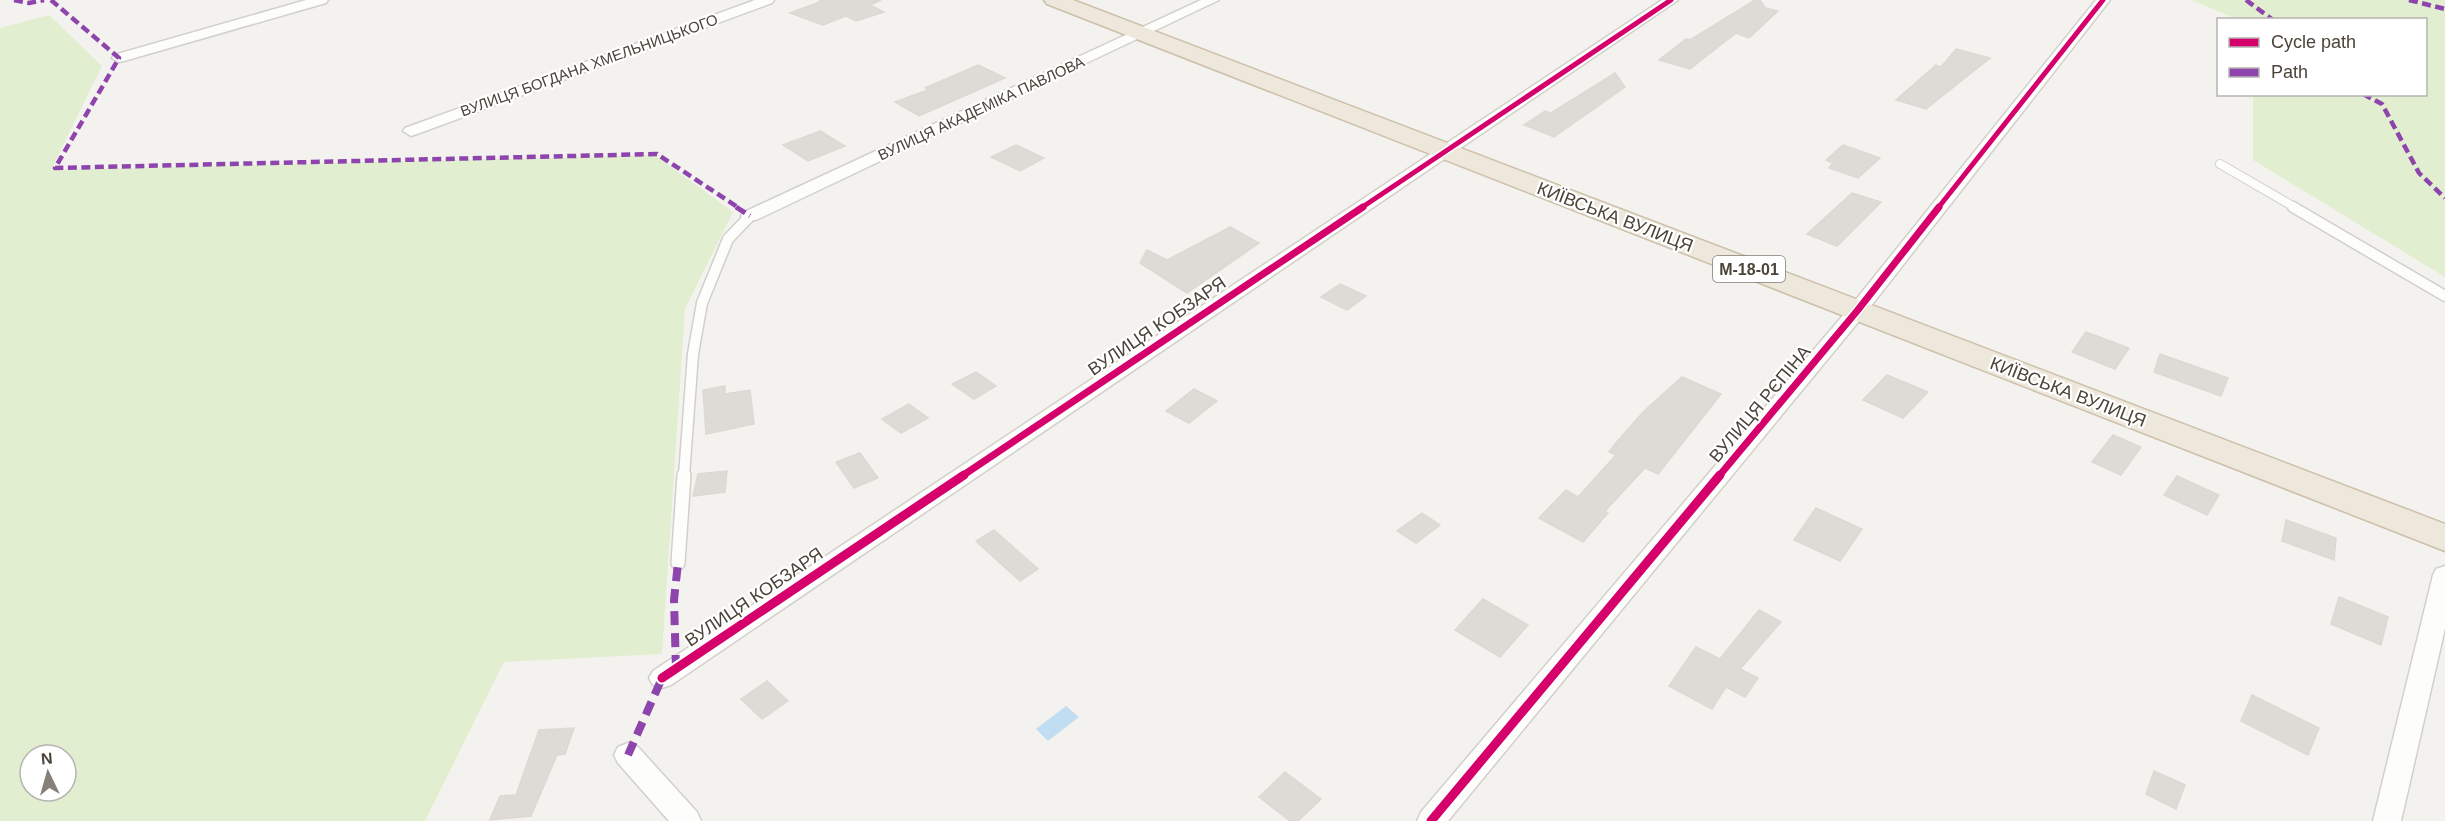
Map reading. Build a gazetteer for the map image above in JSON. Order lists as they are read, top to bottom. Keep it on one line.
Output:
{"streets":{"highway":["КИЇВСЬКА ВУЛИЦЯ","М-18-01"],"street":["ВУЛИЦЯ БОГДАНА ХМЕЛЬНИЦЬКОГО","ВУЛИЦЯ АКАДЕМІКА ПАВЛОВА","ВУЛИЦЯ КОБЗАРЯ","ВУЛИЦЯ РЄПІНА"]},"crossings":[["ВУЛИЦЯ АКАДЕМІКА ПАВЛОВА","КИЇВСЬКА ВУЛИЦЯ"],["КИЇВСЬКА ВУЛИЦЯ","ВУЛИЦЯ КОБЗАРЯ"],["КИЇВСЬКА ВУЛИЦЯ","ВУЛИЦЯ РЄПІНА"]],"legend":["Cycle path","Path"],"north":"top"}
